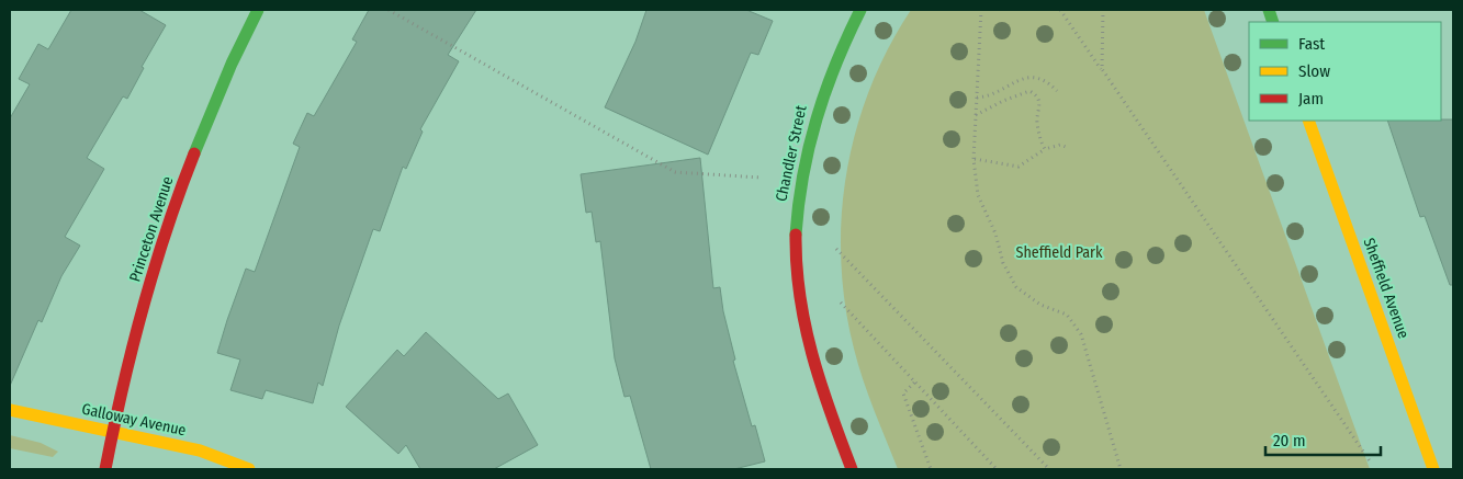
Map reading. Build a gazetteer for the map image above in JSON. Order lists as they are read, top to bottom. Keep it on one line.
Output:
{"streets":{"street":["Chandler Street","Princeton Avenue","Sheffield Avenue","Galloway Avenue"]},"crossings":[["Princeton Avenue","Galloway Avenue"]],"parks":["Sheffield Park"],"legend":["Fast","Slow","Jam"],"scale_bar":"20 m"}
